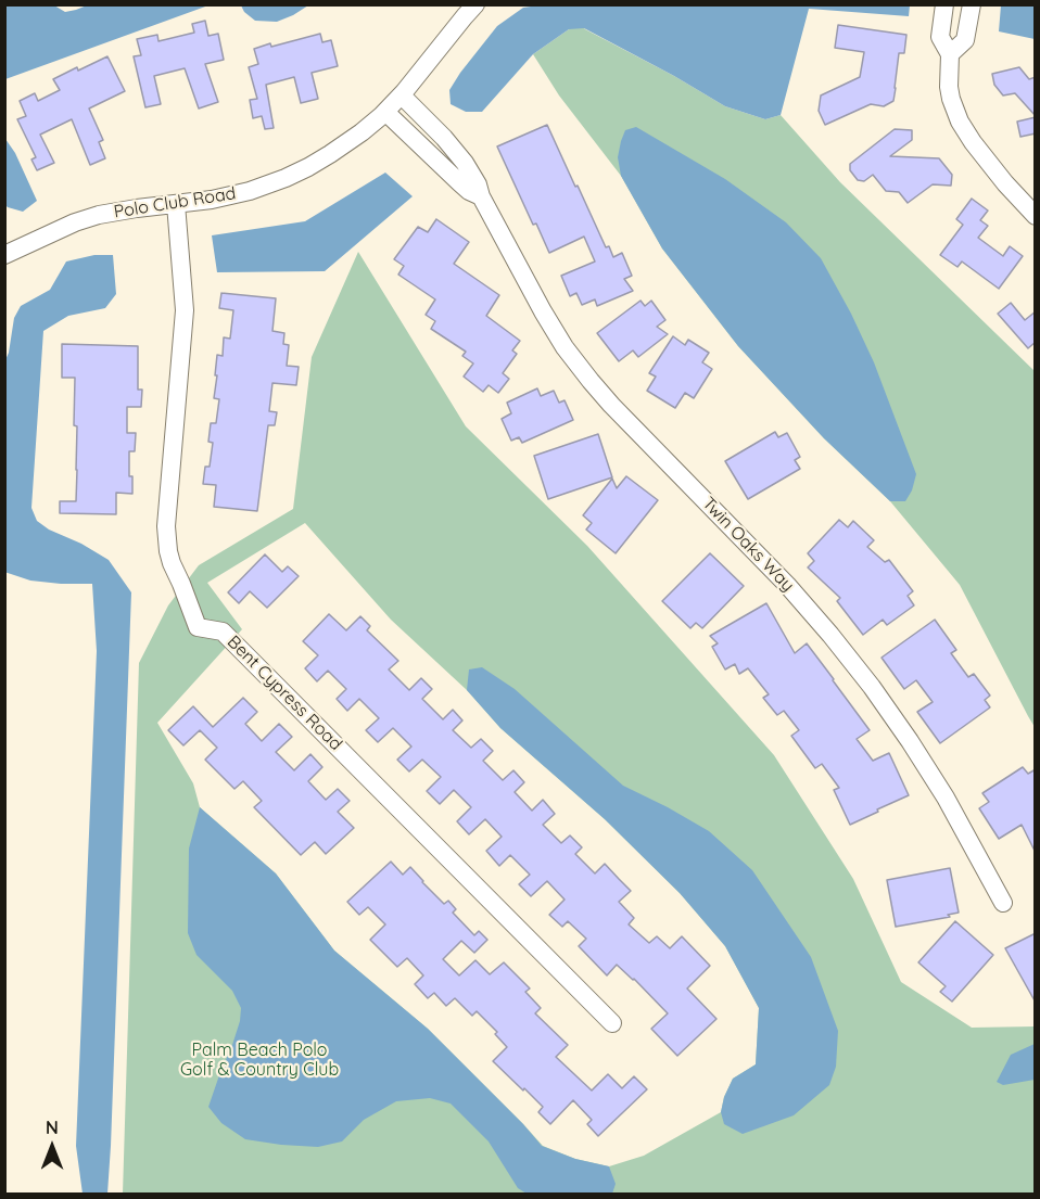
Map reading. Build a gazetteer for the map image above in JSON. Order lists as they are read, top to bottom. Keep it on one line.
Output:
{"streets":{"street":["Polo Club Road","Twin Oaks Way","Bent Cypress Road"]},"crossings":[["Polo Club Road","Twin Oaks Way"],["Polo Club Road","Bent Cypress Road"]],"parks":["Palm Beach Polo Golf & Country Club"],"north":"top"}
